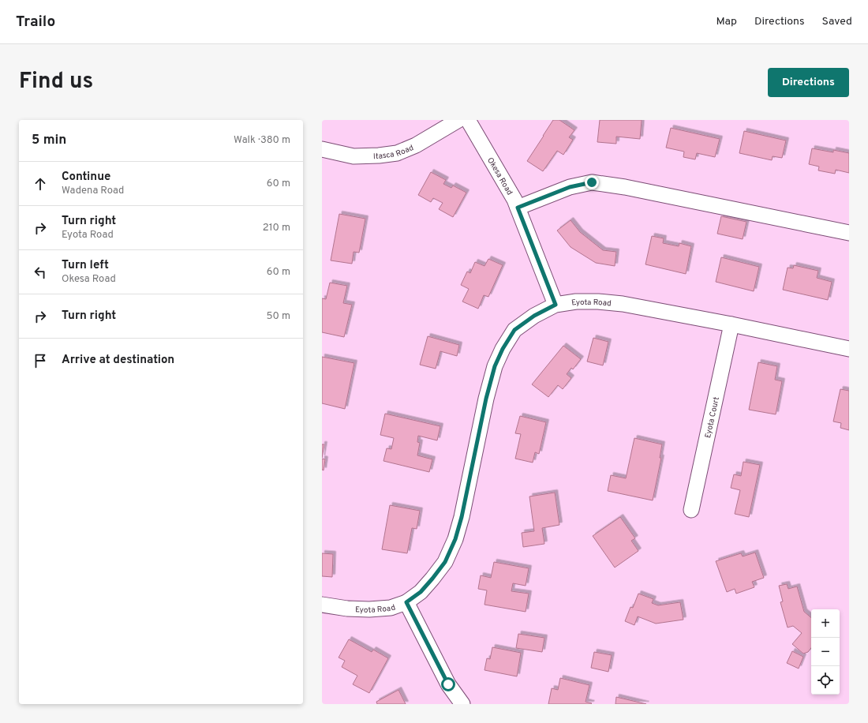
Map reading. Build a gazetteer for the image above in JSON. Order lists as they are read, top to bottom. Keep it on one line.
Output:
{"streets":{"street":["Itasca Road","Okesa Road","Eyota Road","Eyota Court"]},"crossings":[["Okesa Road","Eyota Road"],["Eyota Road","Eyota Court"]],"page":{"header":"Trailo","nav":["Map","Directions","Saved"],"title":"Find us","buttons":"Directions","heading":["5 min","Walk · 380 m"],"list":[["Continue","Wadena Road","60 m"],["Turn right","Eyota Road","210 m"],["Turn left","Okesa Road","60 m"],["Turn right","50 m"],"Arrive at destination"],"map_buttons":["+","−"]}}
